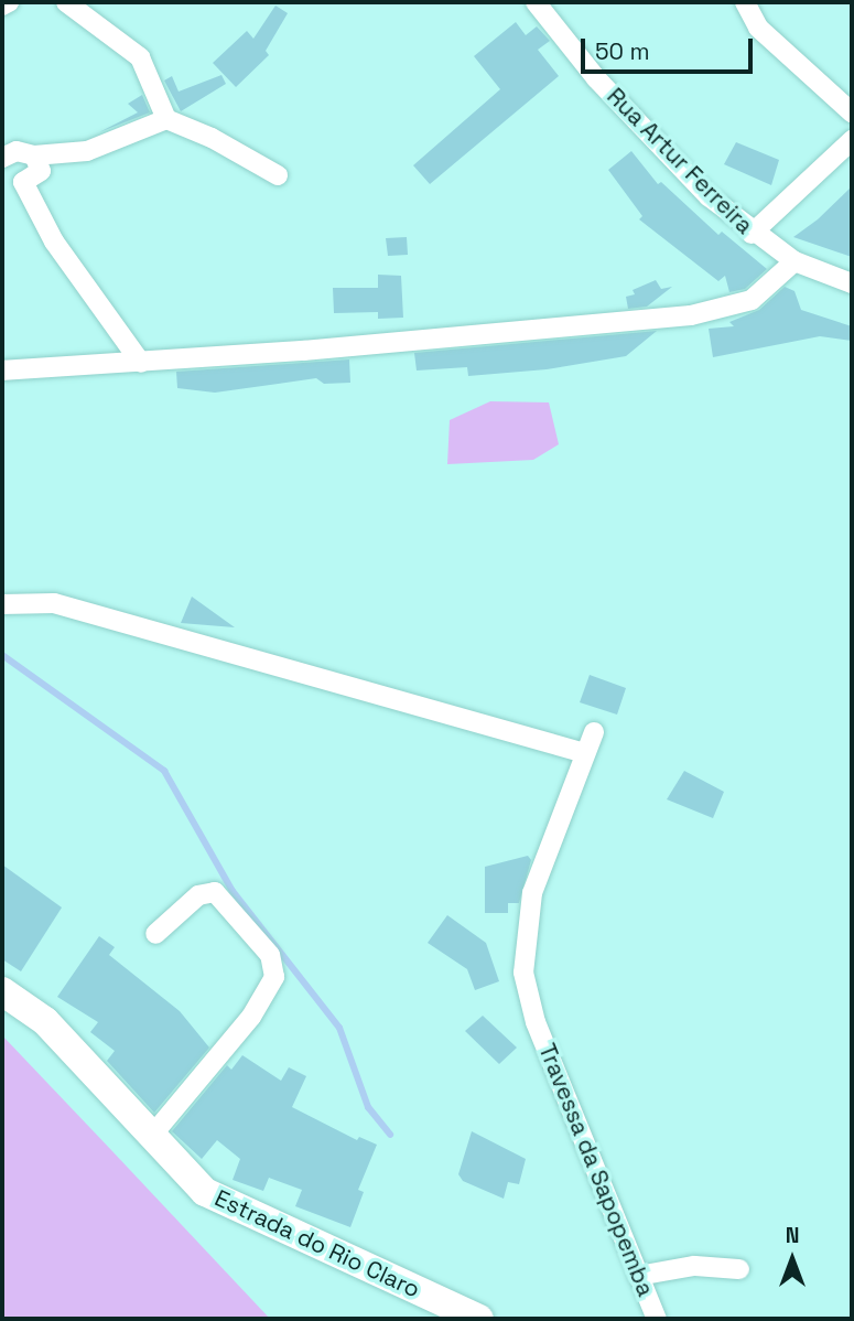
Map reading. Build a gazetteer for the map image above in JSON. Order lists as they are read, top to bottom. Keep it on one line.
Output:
{"streets":{"main road":["Estrada do Rio Claro"],"street":["Rua Artur Ferreira","Travessa da Sapopemba"]},"scale_bar":"50 m","north":"top"}
